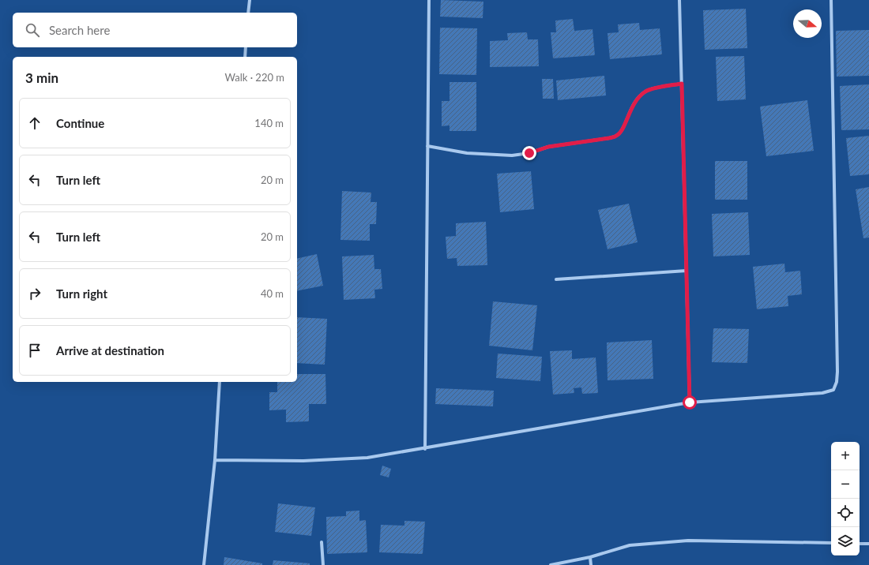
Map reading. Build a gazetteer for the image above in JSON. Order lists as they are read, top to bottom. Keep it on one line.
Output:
{"north":"right","page":{"search":"Search here","heading":["3 min","Walk · 220 m"],"list":[["Continue","140 m"],["Turn left","20 m"],["Turn left","20 m"],["Turn right","40 m"],"Arrive at destination"],"map_buttons":["+","−"]}}
